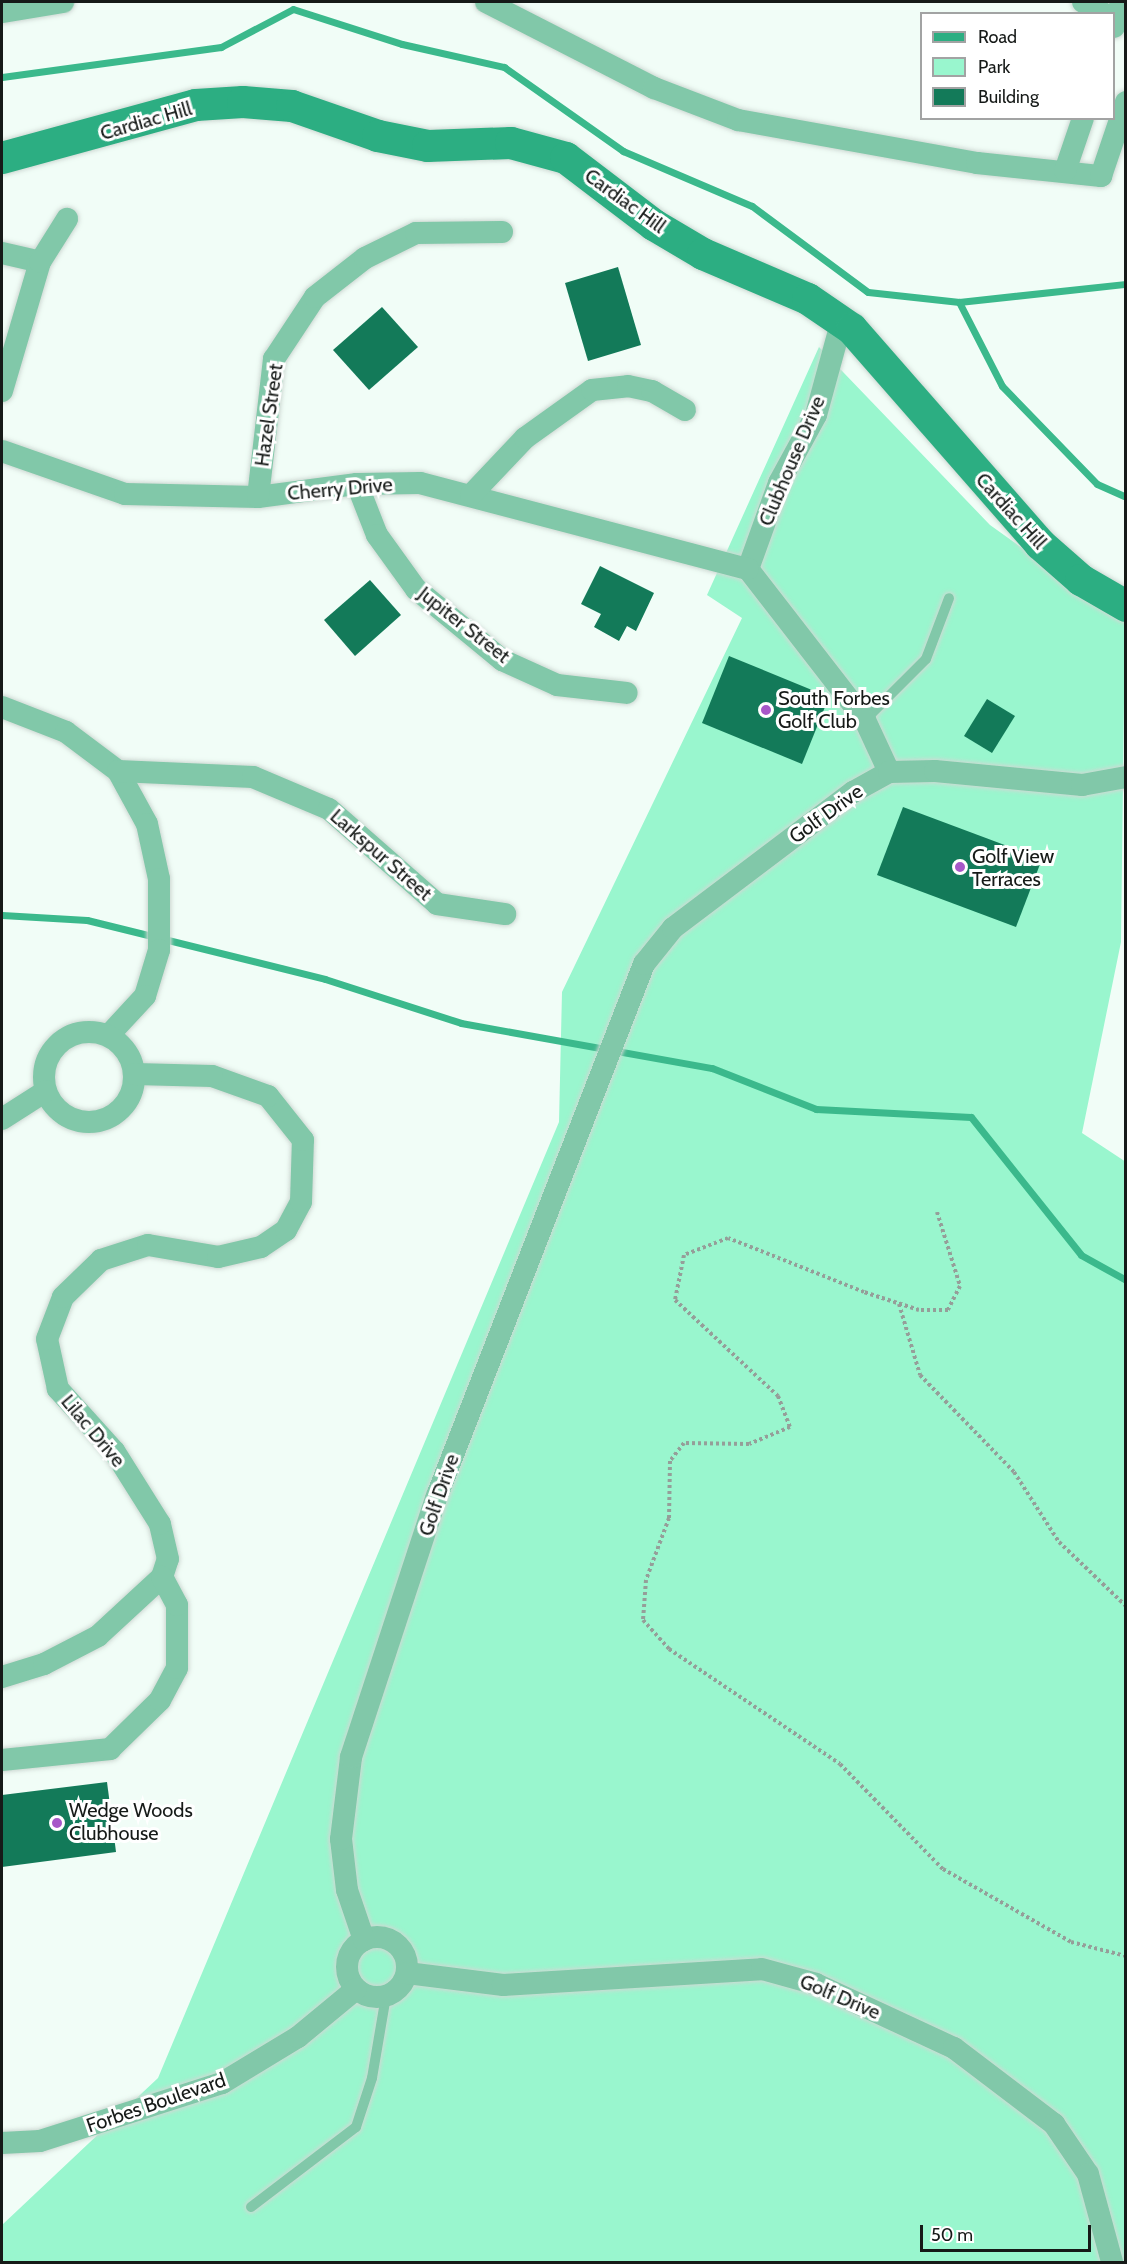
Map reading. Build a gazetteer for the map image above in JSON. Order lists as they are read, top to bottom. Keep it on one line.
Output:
{"streets":{"main road":["Cardiac Hill"],"street":["Hazel Street","Clubhouse Drive","Cherry Drive","Jupiter Street","Golf Drive","Larkspur Street","Lilac Drive","Forbes Boulevard"]},"crossings":[["Cardiac Hill","Clubhouse Drive"],["Hazel Street","Cherry Drive"],["Clubhouse Drive","Cherry Drive"],["Cherry Drive","Jupiter Street"],["Golf Drive","Forbes Boulevard"]],"places":["South Forbes Golf Club","Golf View Terraces","Wedge Woods Clubhouse"],"legend":["Road","Park","Building"],"scale_bar":"50 m"}
